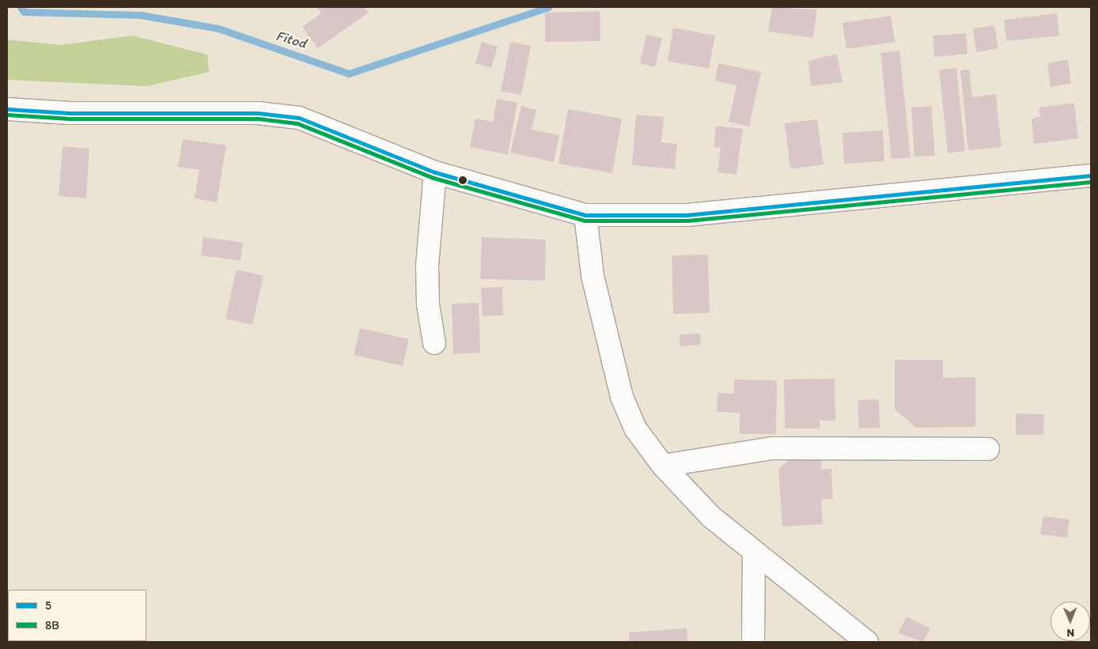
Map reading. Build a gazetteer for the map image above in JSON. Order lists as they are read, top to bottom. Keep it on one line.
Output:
{"water":["Fitod"],"lines":["transit line 5","transit line 8B"],"legend":["5","8B"],"north":"bottom"}
